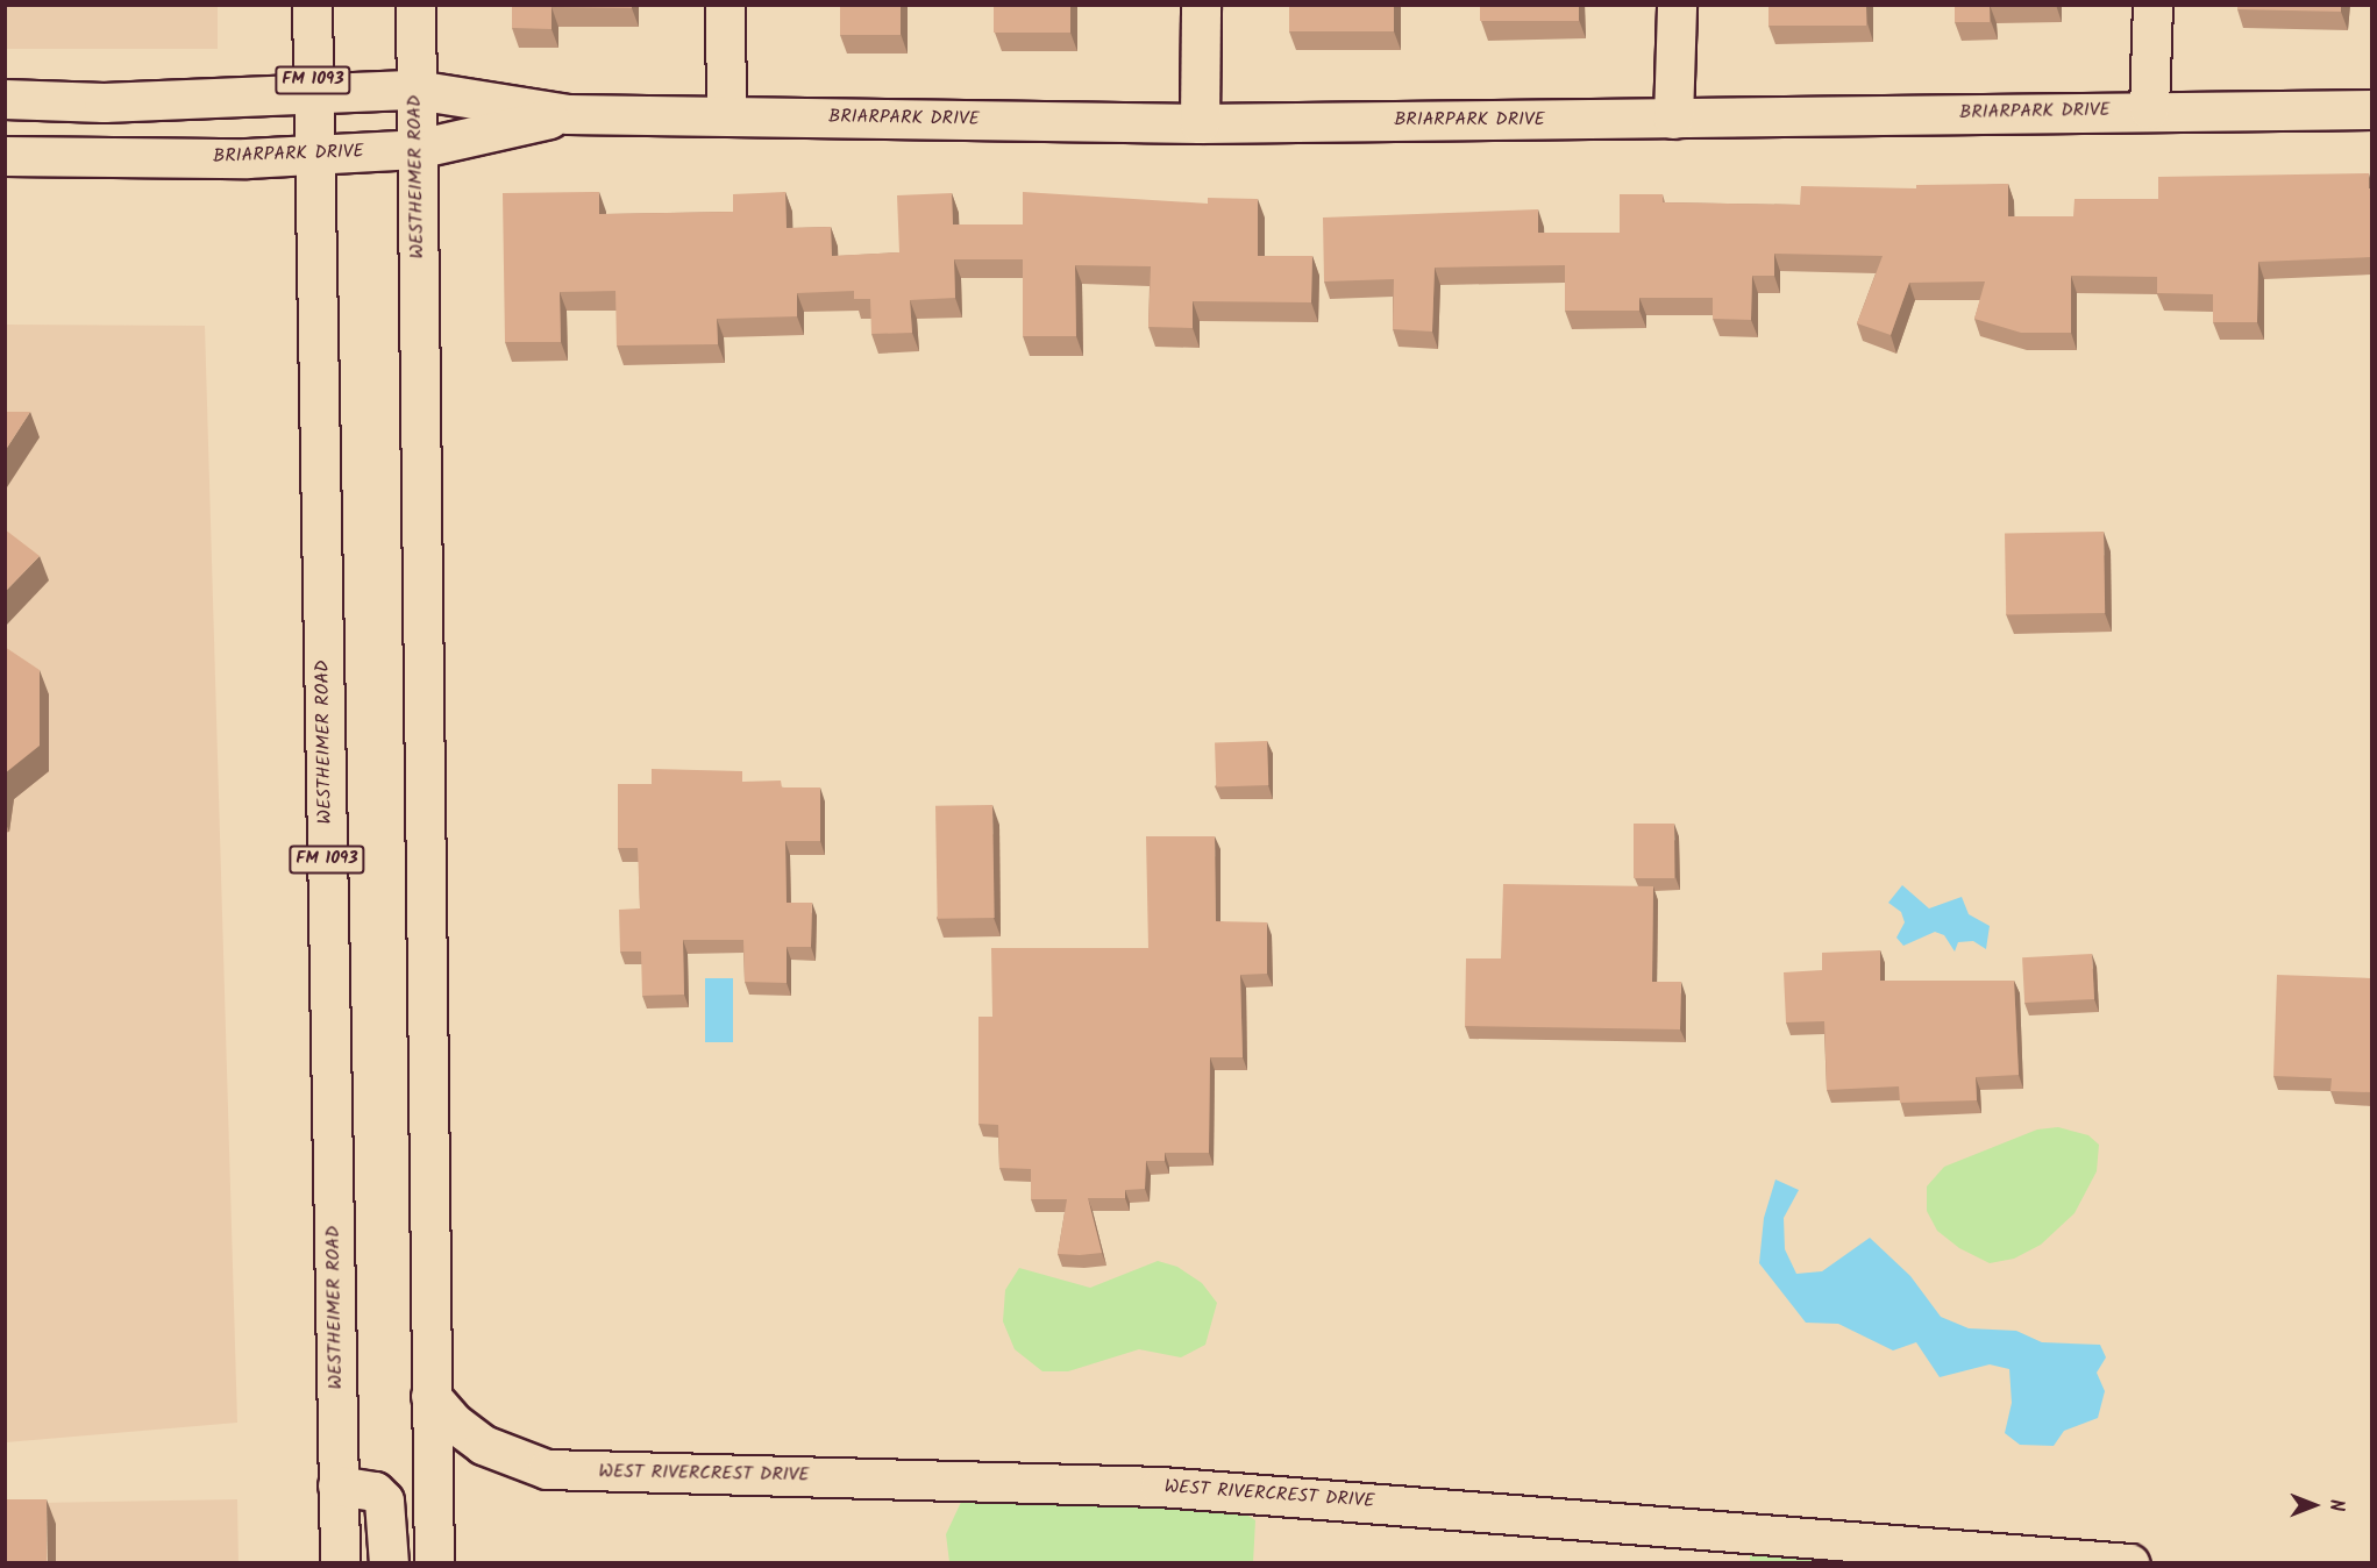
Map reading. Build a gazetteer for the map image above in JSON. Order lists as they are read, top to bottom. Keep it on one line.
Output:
{"streets":{"street":["FM 1093","BRIARPARK DRIVE","WESTHEIMER ROAD","WEST RIVERCREST DRIVE"]},"crossings":[["BRIARPARK DRIVE","WESTHEIMER ROAD"],["WESTHEIMER ROAD","WEST RIVERCREST DRIVE"]],"north":"right"}
